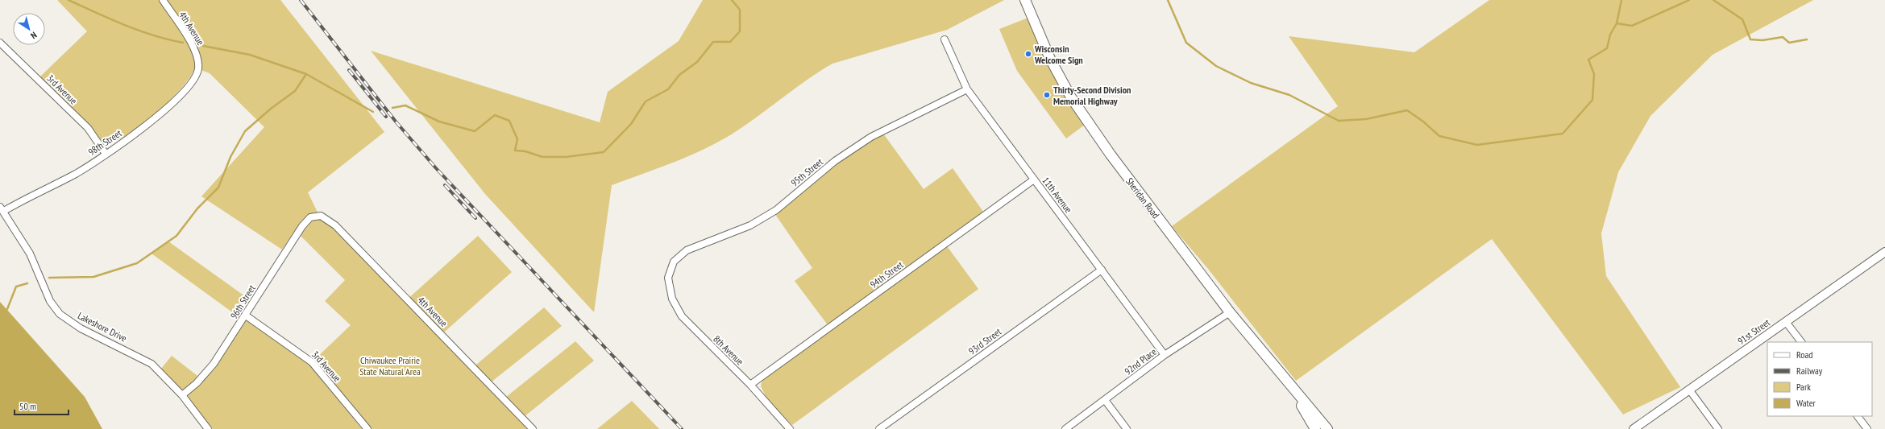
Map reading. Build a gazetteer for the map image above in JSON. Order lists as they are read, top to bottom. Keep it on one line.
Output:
{"streets":{"main road":["Sheridan Road"],"street":["4th Avenue","3rd Avenue","98th Street","95th Street","11th Avenue","94th Street","96th Street","Lakeshore Drive","91st Street","93rd Street","8th Avenue","92nd Place"]},"crossings":[["4th Avenue","98th Street"],["4th Avenue","96th Street"],["3rd Avenue","98th Street"],["3rd Avenue","96th Street"],["98th Street","Lakeshore Drive"],["95th Street","11th Avenue"],["95th Street","8th Avenue"],["11th Avenue","94th Street"],["11th Avenue","93rd Street"],["11th Avenue","92nd Place"],["Sheridan Road","92nd Place"],["94th Street","8th Avenue"],["96th Street","Lakeshore Drive"]],"parks":["Chiwaukee Prairie State Natural Area"],"places":["Wisconsin Welcome Sign","Thirty-Second Division Memorial Highway"],"legend":["Road","Railway","Park","Water"],"scale_bar":"50 m","north":"bottom right"}
